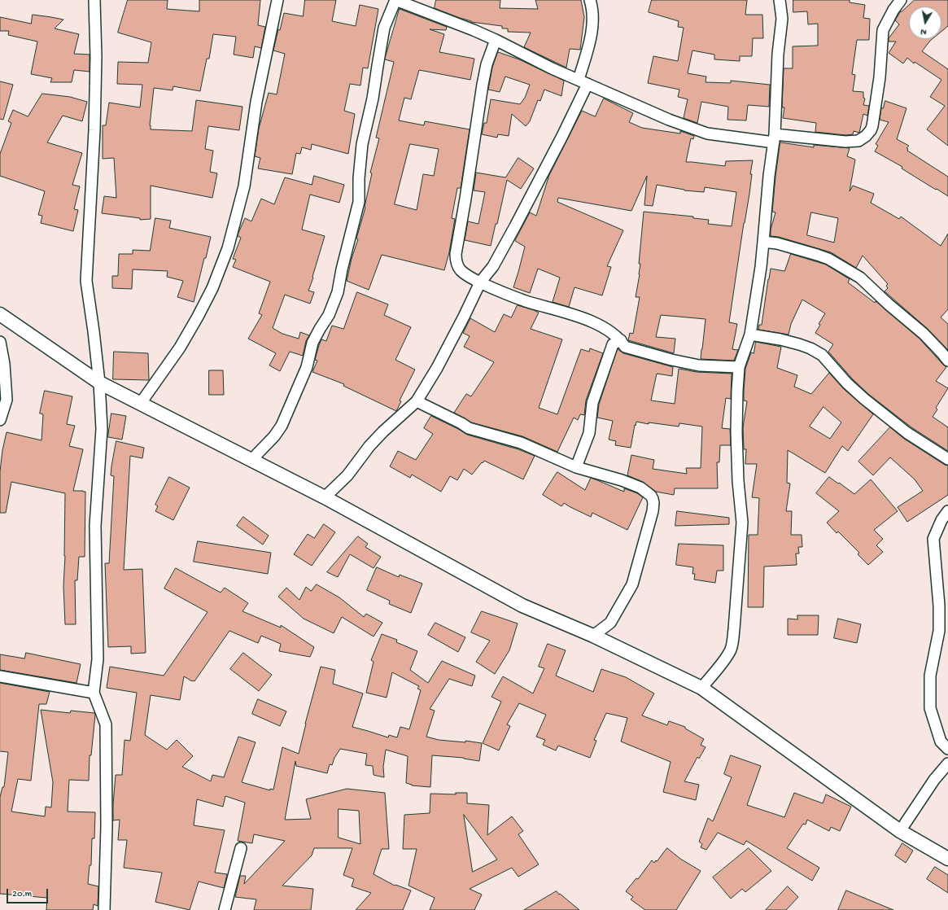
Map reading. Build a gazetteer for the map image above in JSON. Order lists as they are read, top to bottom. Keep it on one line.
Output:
{"scale_bar":"20 m","north":"bottom"}
